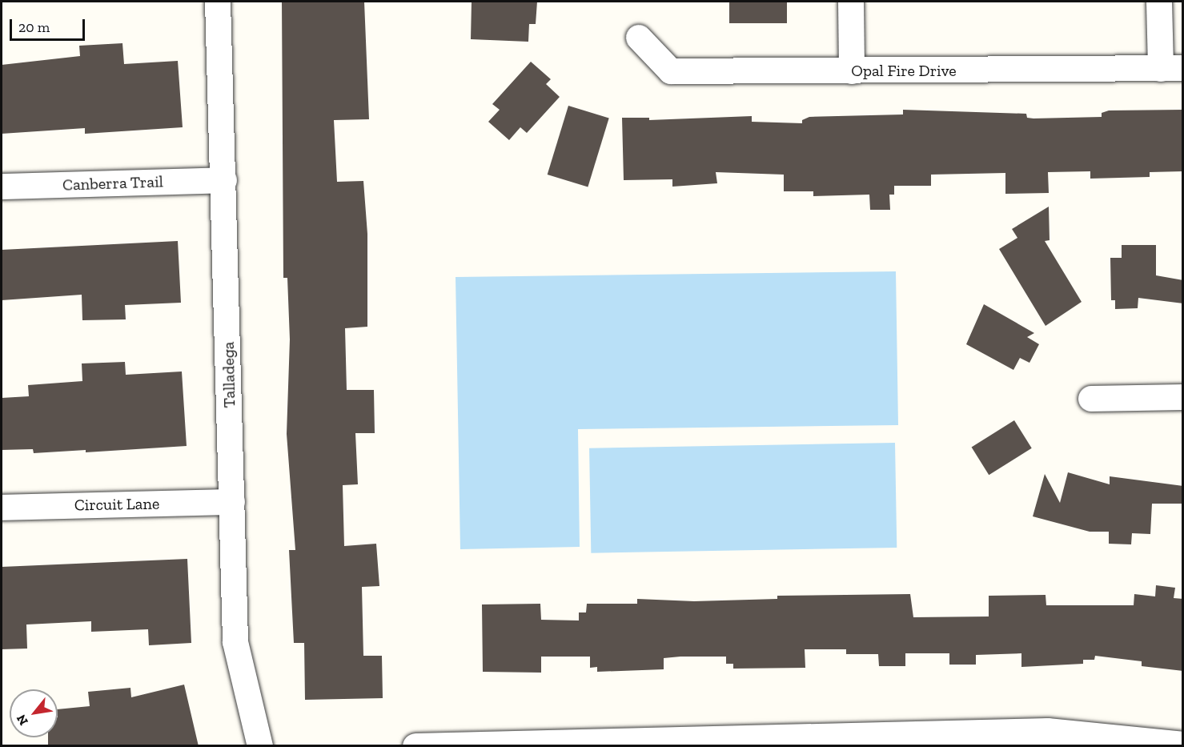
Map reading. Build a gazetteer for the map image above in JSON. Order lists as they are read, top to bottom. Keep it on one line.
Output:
{"streets":{"street":["Opal Fire Drive","Canberra Trail","Talladega","Circuit Lane"]},"crossings":[["Canberra Trail","Talladega"],["Talladega","Circuit Lane"]],"scale_bar":"20 m","north":"bottom left"}
